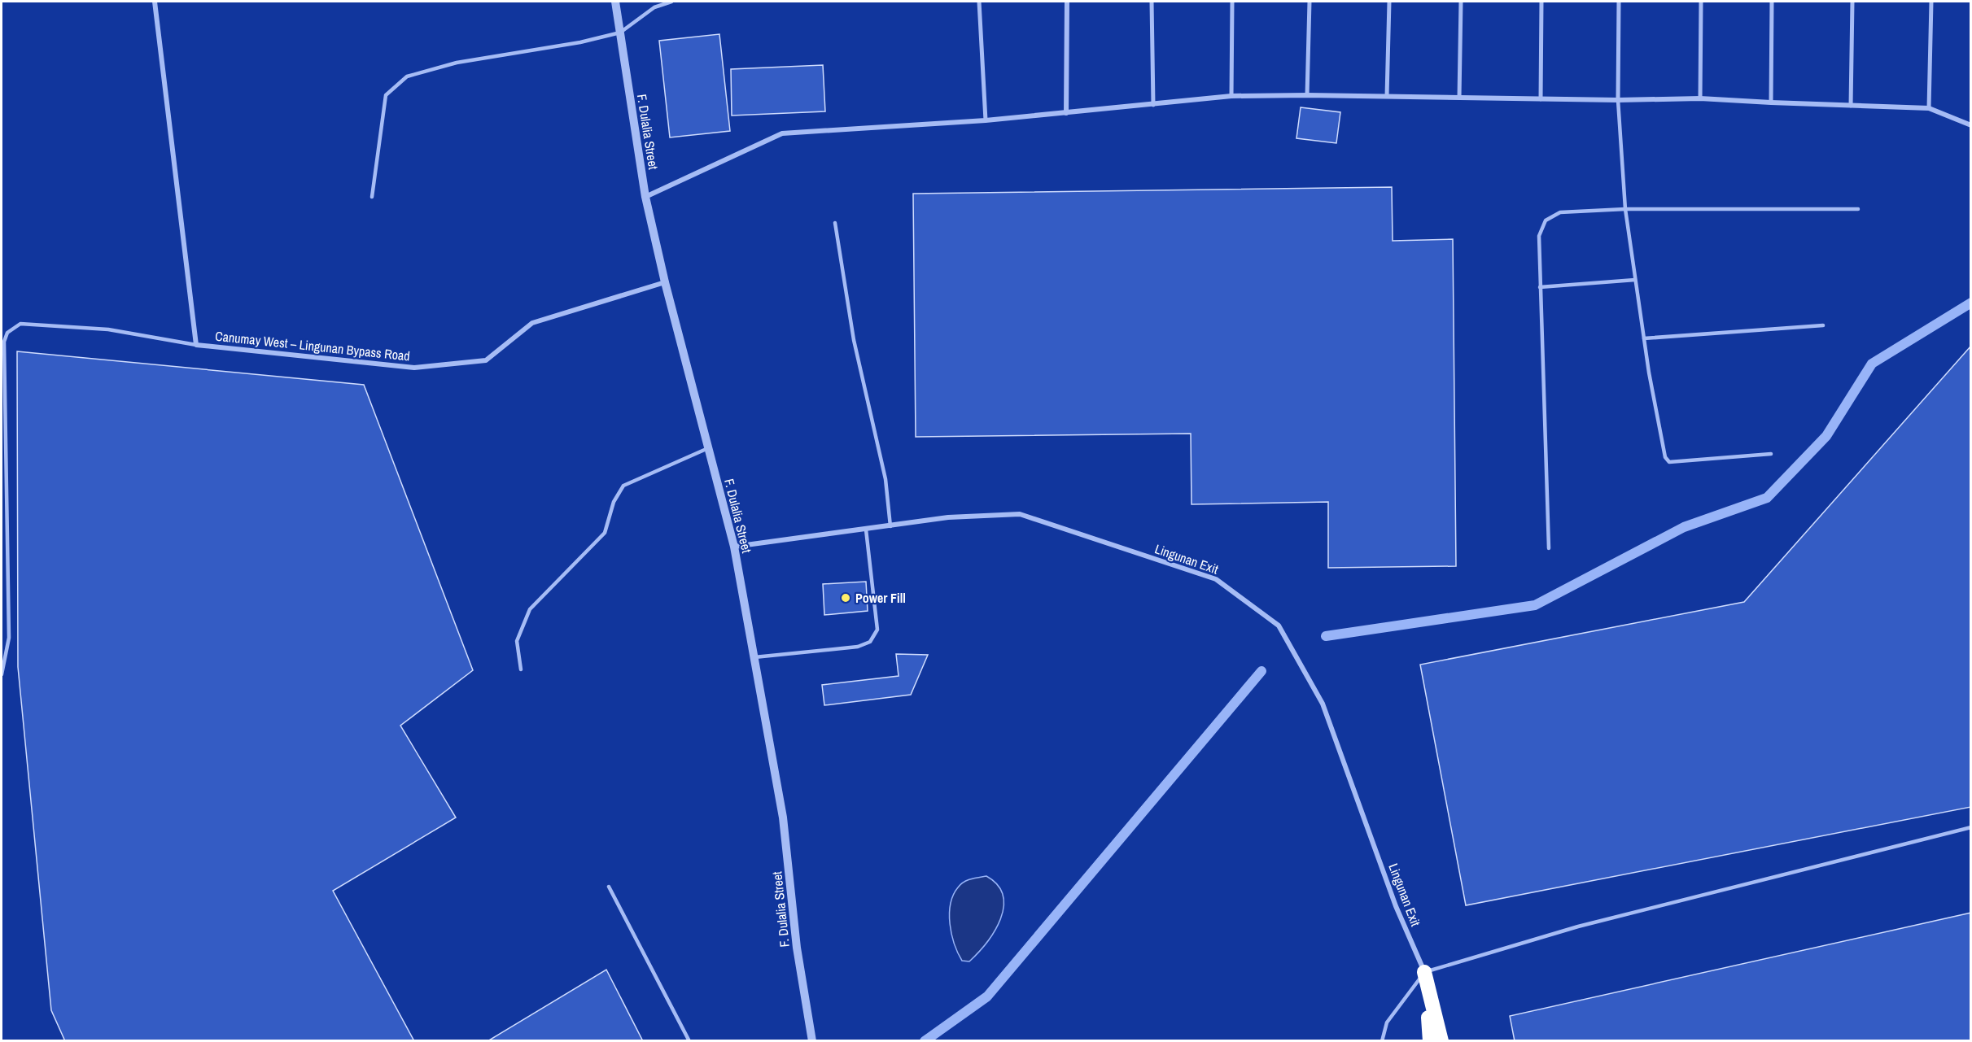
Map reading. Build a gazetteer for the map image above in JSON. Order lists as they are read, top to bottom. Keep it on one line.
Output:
{"streets":{"street":["F. Dulalia Street","Canumay West – Lingunan Bypass Road","Lingunan Exit"]},"crossings":[["F. Dulalia Street","Canumay West – Lingunan Bypass Road"],["F. Dulalia Street","Lingunan Exit"]],"places":["Power Fill"]}
